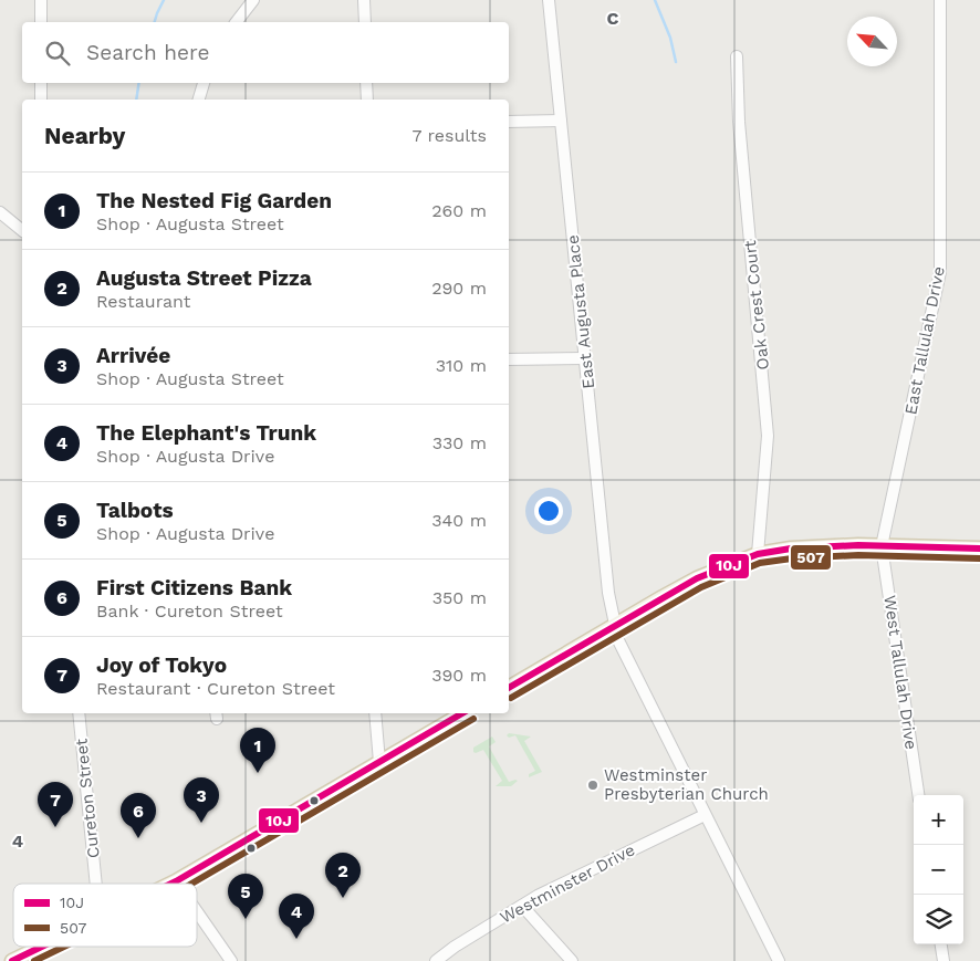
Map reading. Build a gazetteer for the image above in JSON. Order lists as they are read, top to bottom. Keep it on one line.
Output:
{"streets":{"street":["Oak Crest Court","East Augusta Place","East Tallulah Drive","West Tallulah Drive","Cureton Street","Westminster Drive"]},"crossings":[["East Augusta Place","Westminster Drive"],["East Tallulah Drive","West Tallulah Drive"]],"places":["Westminster Presbyterian Church"],"lines":["transit line 10J","transit line 507"],"legend":["10J","507"],"north":"top left","page":{"search":"Search here","heading":["Nearby","7 results"],"list":[{"mark":"1","name":"The Nested Fig Garden","note":"Shop · Augusta Street","value":"260 m"},{"mark":"2","name":"Augusta Street Pizza","note":"Restaurant","value":"290 m"},{"mark":"3","name":"Arrivée","note":"Shop · Augusta Street","value":"310 m"},{"mark":"4","name":"The Elephant's Trunk","note":"Shop · Augusta Drive","value":"330 m"},{"mark":"5","name":"Talbots","note":"Shop · Augusta Drive","value":"340 m"},{"mark":"6","name":"First Citizens Bank","note":"Bank · Cureton Street","value":"350 m"},{"mark":"7","name":"Joy of Tokyo","note":"Restaurant · Cureton Street","value":"390 m"}],"pins":["1","3","7","6","2","5","4"],"map_buttons":["+","−"]},"grid":{"columns":["C"],"rows":["4"]}}
